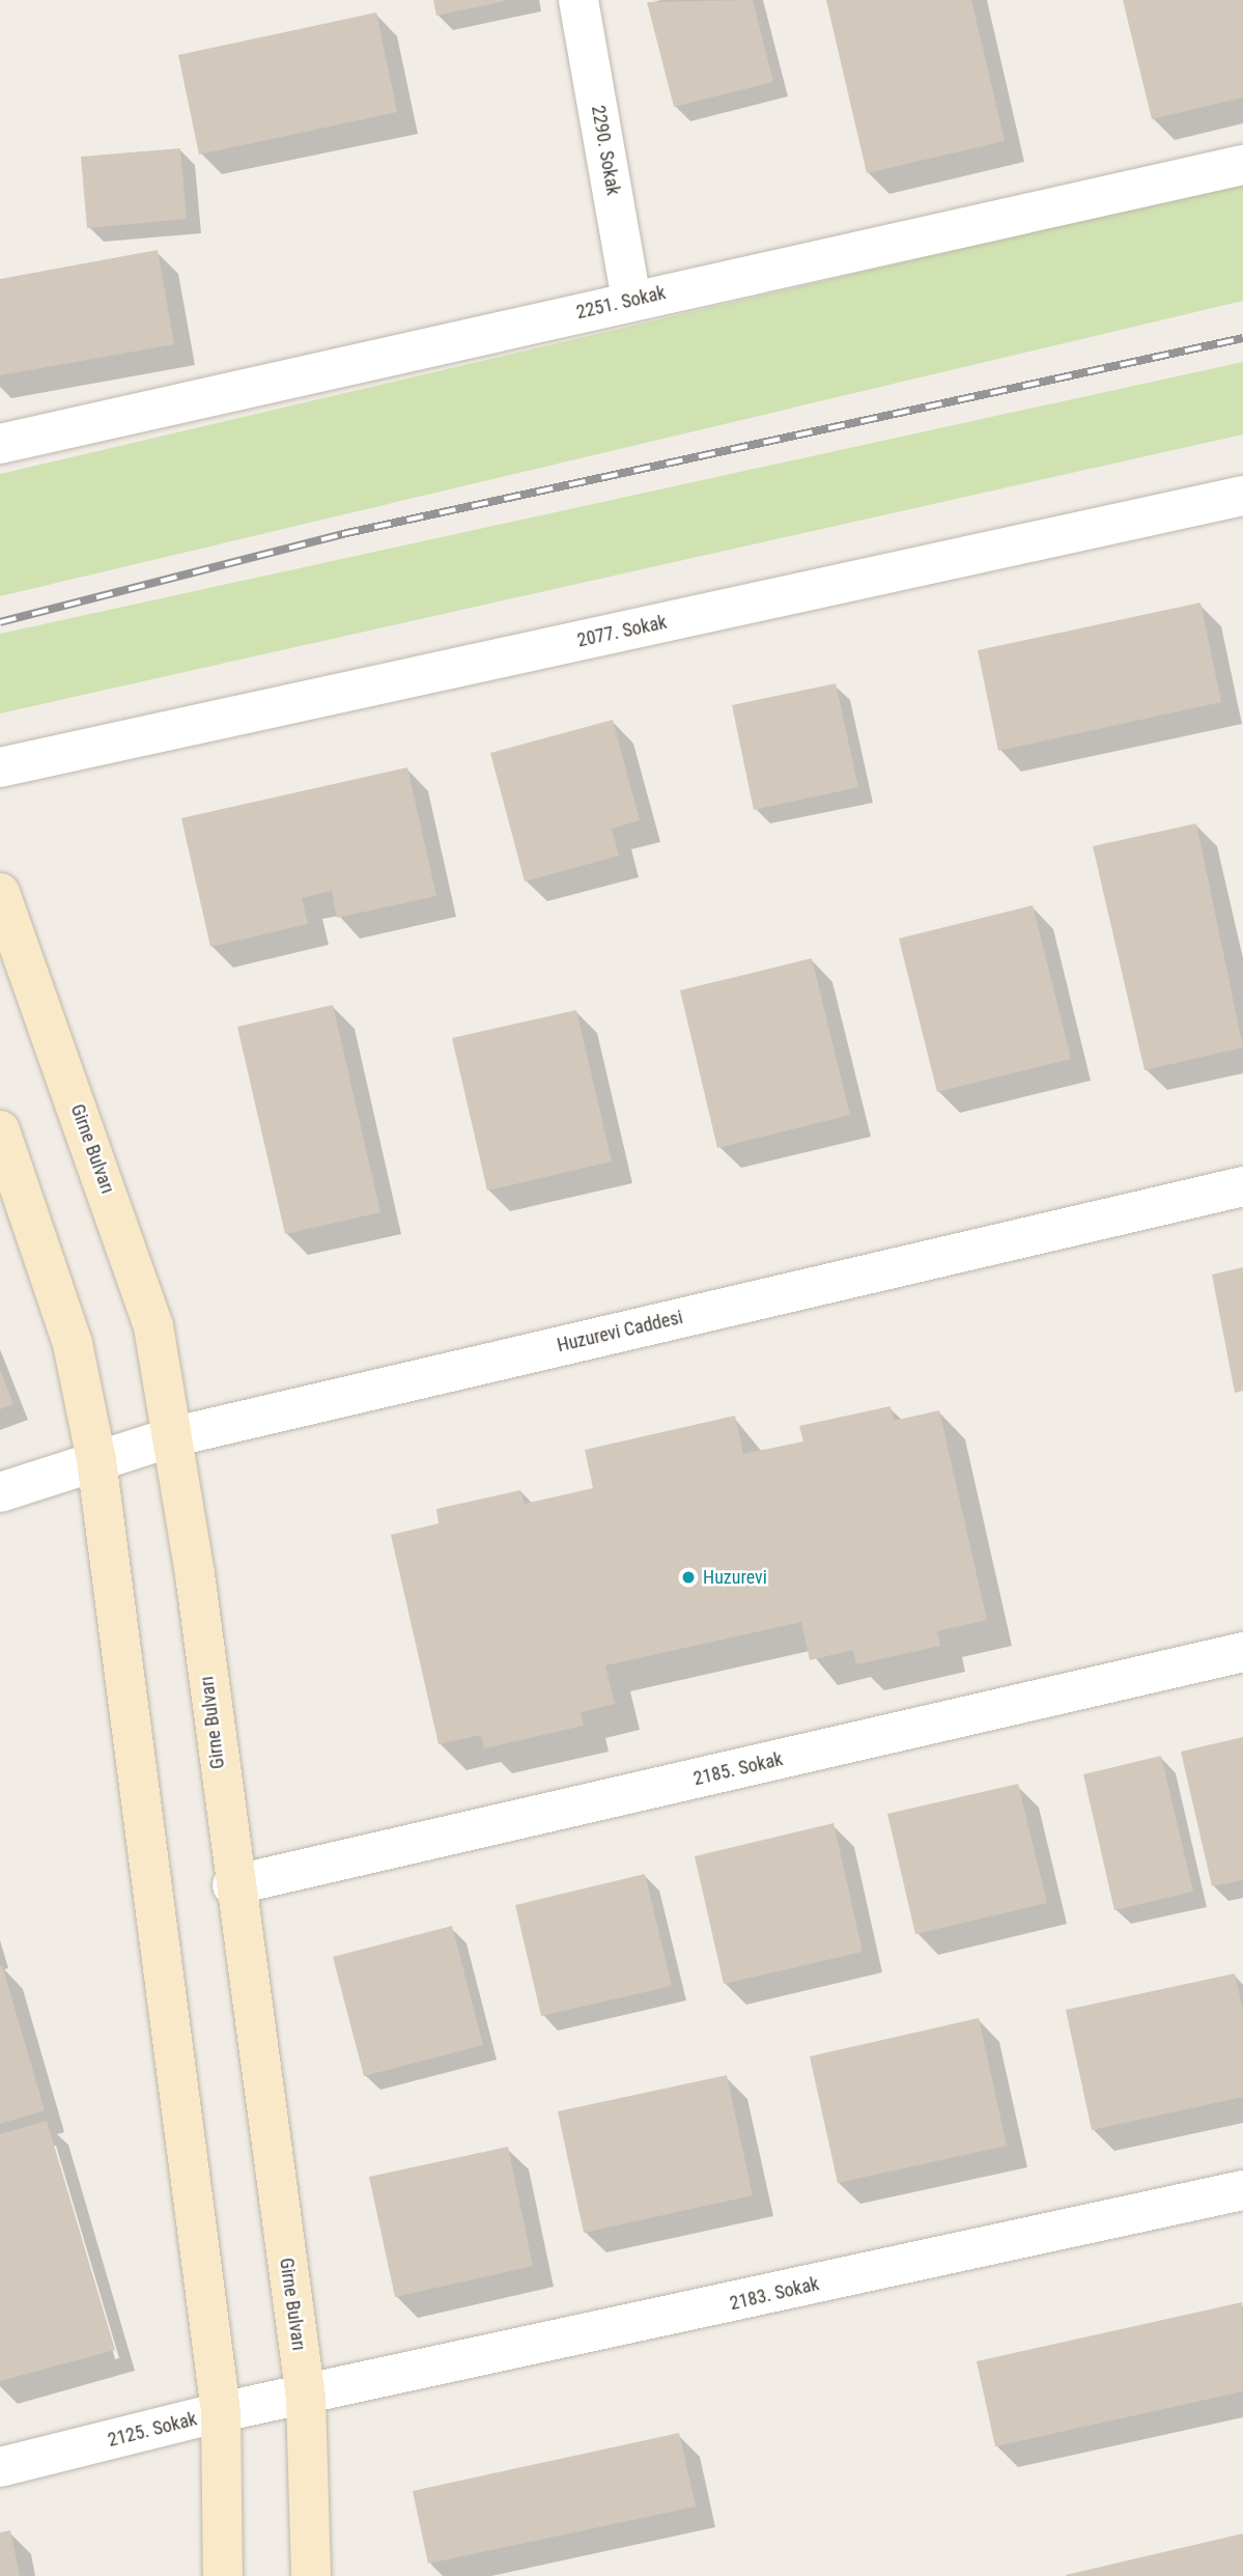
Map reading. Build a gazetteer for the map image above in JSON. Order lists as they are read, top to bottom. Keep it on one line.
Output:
{"streets":{"main road":["Girne Bulvarı"],"street":["2290. Sokak","2251. Sokak","2077. Sokak","Huzurevi Caddesi","2185. Sokak","2183. Sokak","2125. Sokak"]},"crossings":[["2290. Sokak","2251. Sokak"],["Girne Bulvarı","Huzurevi Caddesi"],["Girne Bulvarı","2185. Sokak"],["Girne Bulvarı","2183. Sokak"],["Girne Bulvarı","2125. Sokak"],["2183. Sokak","2125. Sokak"]],"places":["Huzurevi"]}
